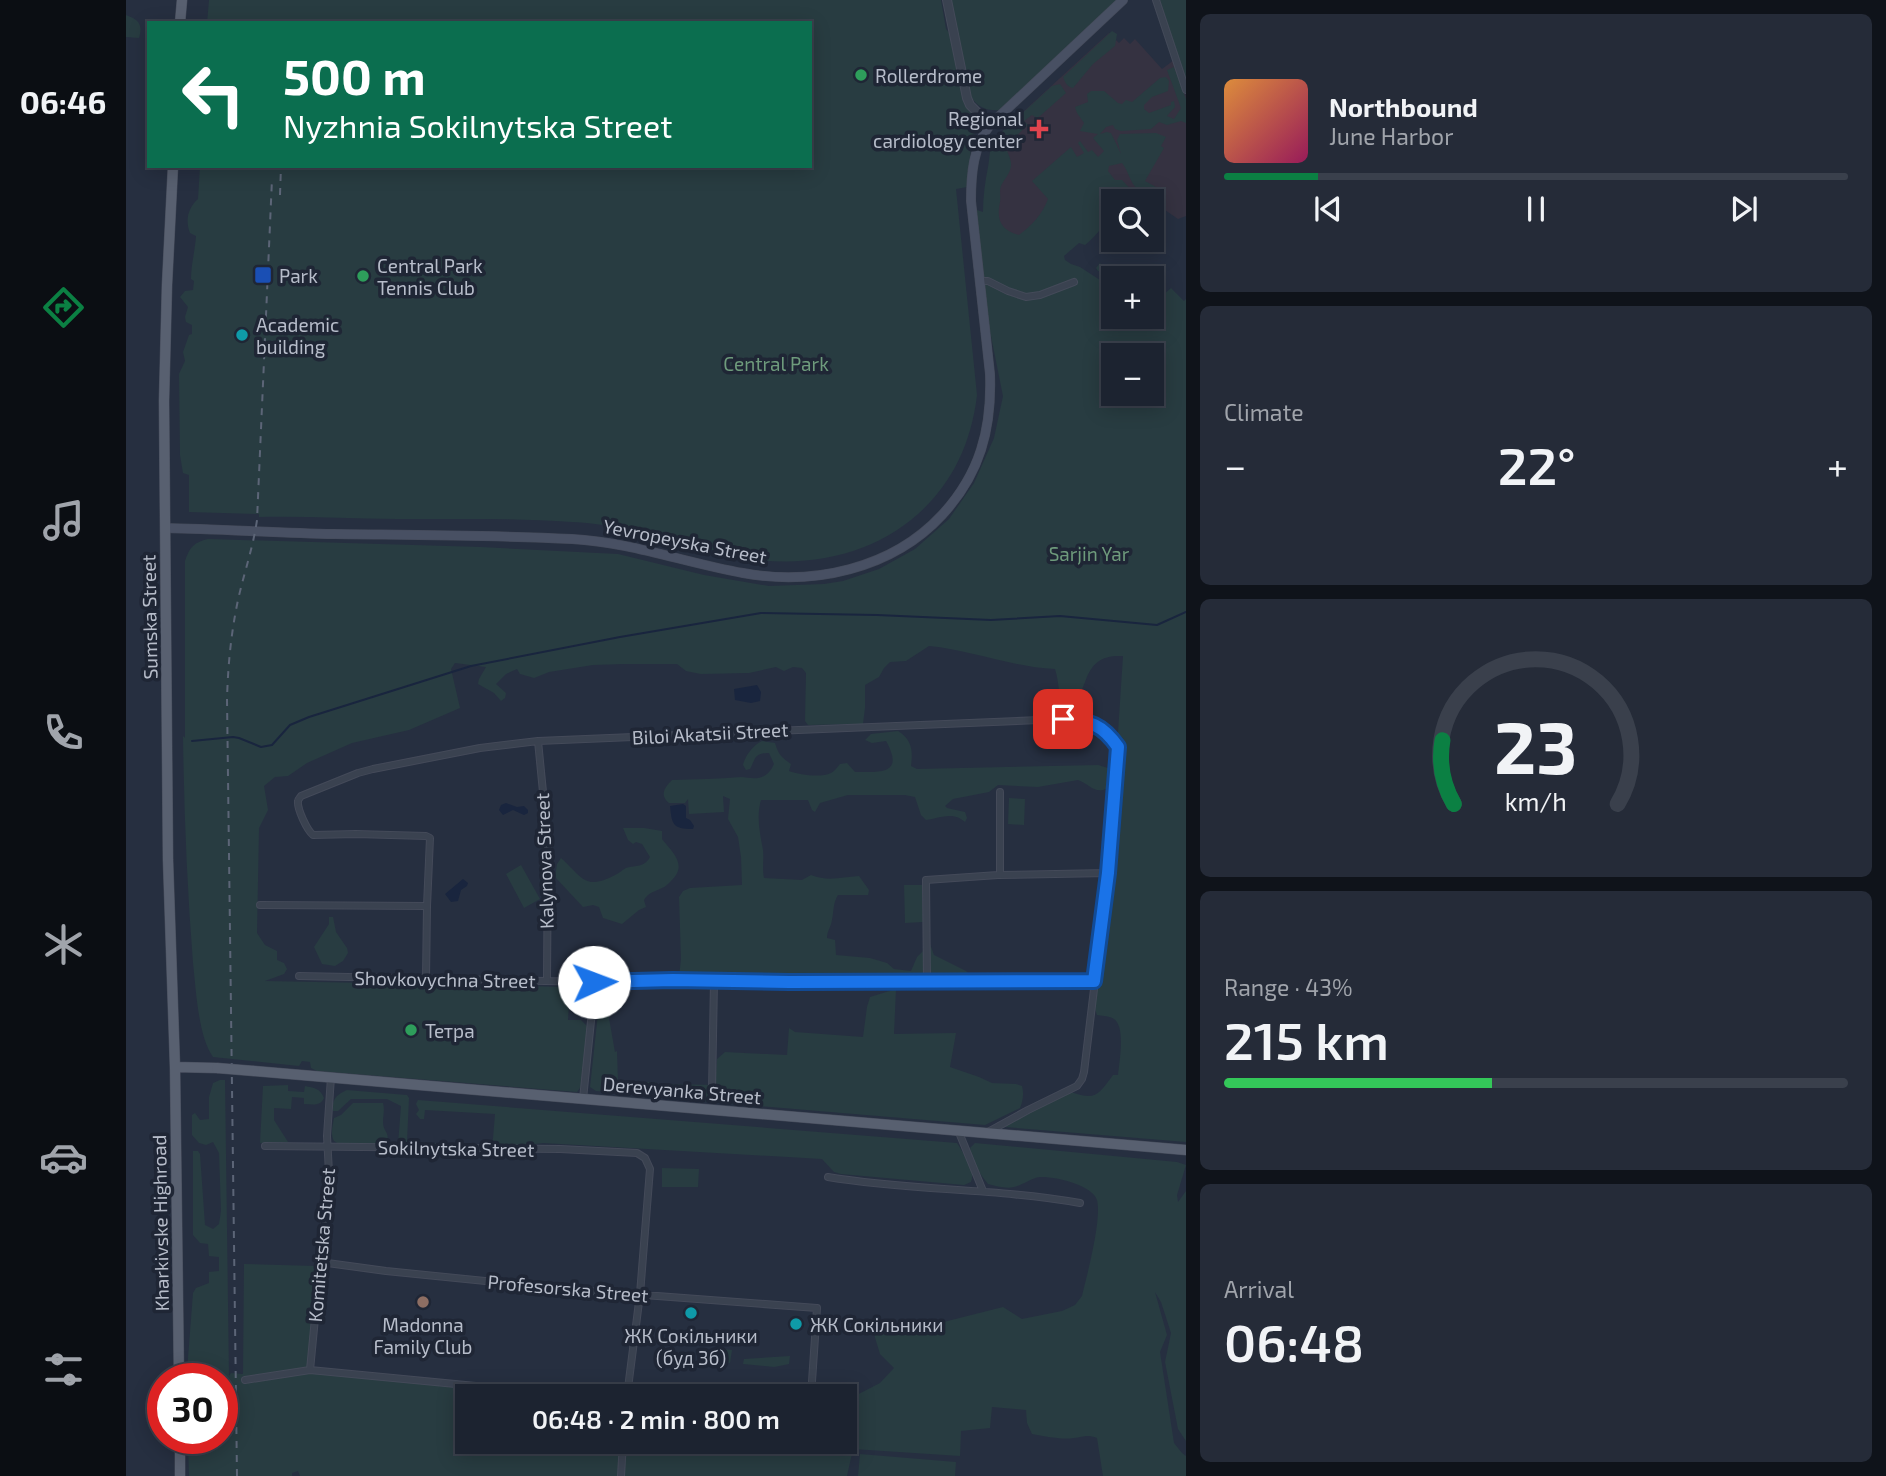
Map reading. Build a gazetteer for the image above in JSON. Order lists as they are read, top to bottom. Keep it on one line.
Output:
{"streets":{"main road":["Yevropeyska Street","Sumska Street","Derevyanka Street","Kharkivske Highroad"],"street":["Biloi Akatsii Street","Kalynova Street","Shovkovychna Street","Sokilnytska Street","Komitetska Street","Profesorska Street"]},"crossings":[["Yevropeyska Street","Sumska Street"],["Sumska Street","Derevyanka Street"],["Sumska Street","Kharkivske Highroad"],["Biloi Akatsii Street","Kalynova Street"],["Kalynova Street","Shovkovychna Street"],["Derevyanka Street","Kharkivske Highroad"],["Derevyanka Street","Komitetska Street"],["Sokilnytska Street","Komitetska Street"],["Sokilnytska Street","Profesorska Street"],["Komitetska Street","Profesorska Street"]],"parks":["Central Park","Sarjin Yar"],"places":{"other":["Rollerdrome","Central Park Tennis Club","Academic building","Тетра","Madonna Family Club","ЖК Сокільники (буд 3б)","ЖК Сокільники"],"health":["Regional cardiology center"],"transit":["Park"]},"page":{"tabs":"06:46","turn":["500 m","Nyzhnia Sokilnytska Street"],"song":["Northbound","June Harbor"],"map_buttons":["+","−"],"tile":["Climate",["Range · 43%","215 km"],["Arrival","06:48"]],"heat":["−","22°","+"],"limit":"30","trip":"06:48 · 2 min · 800 m","gauge":["23","km/h"]}}
